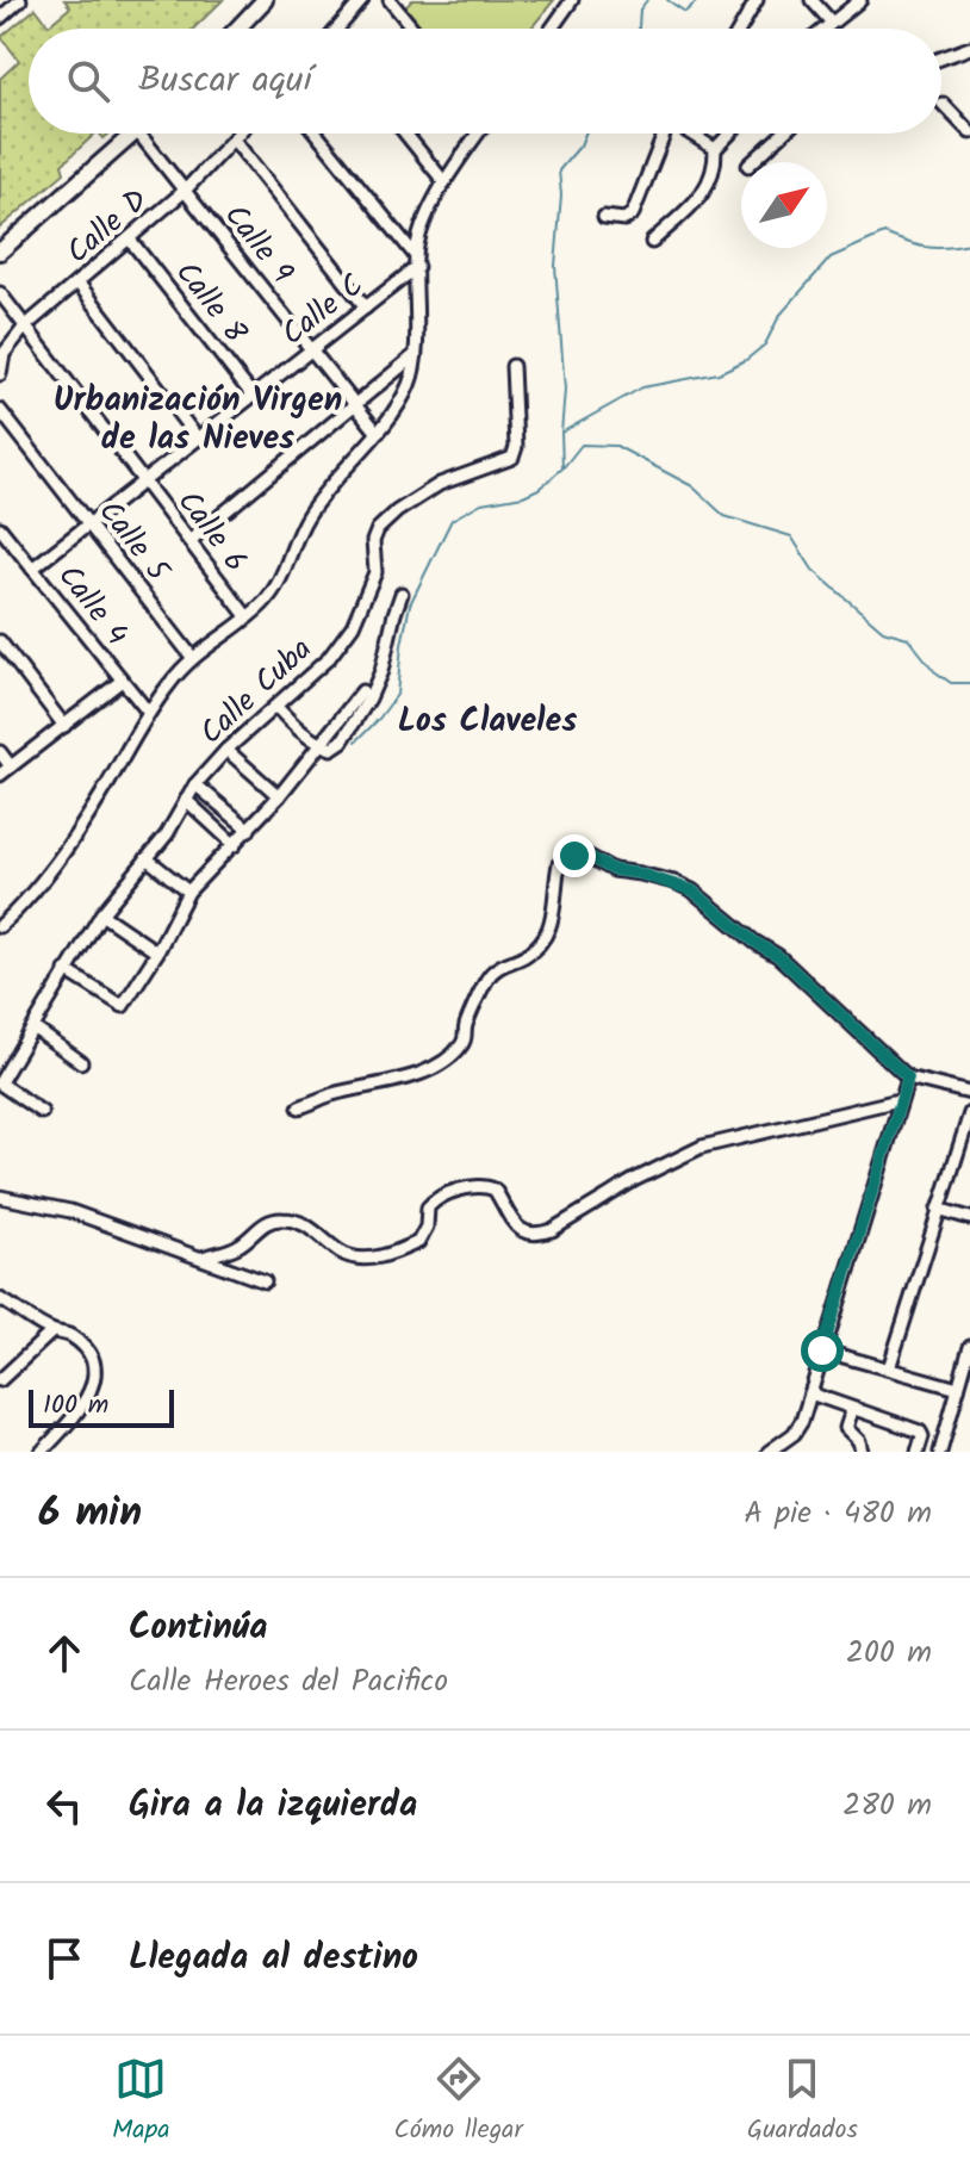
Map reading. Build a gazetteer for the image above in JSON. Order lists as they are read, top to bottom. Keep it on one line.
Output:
{"streets":{"street":["Calle D","Calle 9","Calle 8","Calle C","Calle 6","Calle 5","Calle 4","Calle Cuba"]},"crossings":[["Calle D","Calle 9"],["Calle D","Calle 8"],["Calle D","Calle 6"],["Calle 9","Calle C"],["Calle 8","Calle C"],["Calle C","Calle 6"],["Calle C","Calle 5"],["Calle C","Calle 4"]],"districts":["Urbanización Virgen de las Nieves","Los Claveles"],"scale_bar":"100 m","north":"top right","page":{"search":"Buscar aquí","scale":"100 m","heading":["6 min","A pie · 480 m"],"list":[["Continúa","Calle Heroes del Pacifico","200 m"],["Gira a la izquierda","280 m"],"Llegada al destino"],"nav":["Mapa","Cómo llegar","Guardados"]}}
